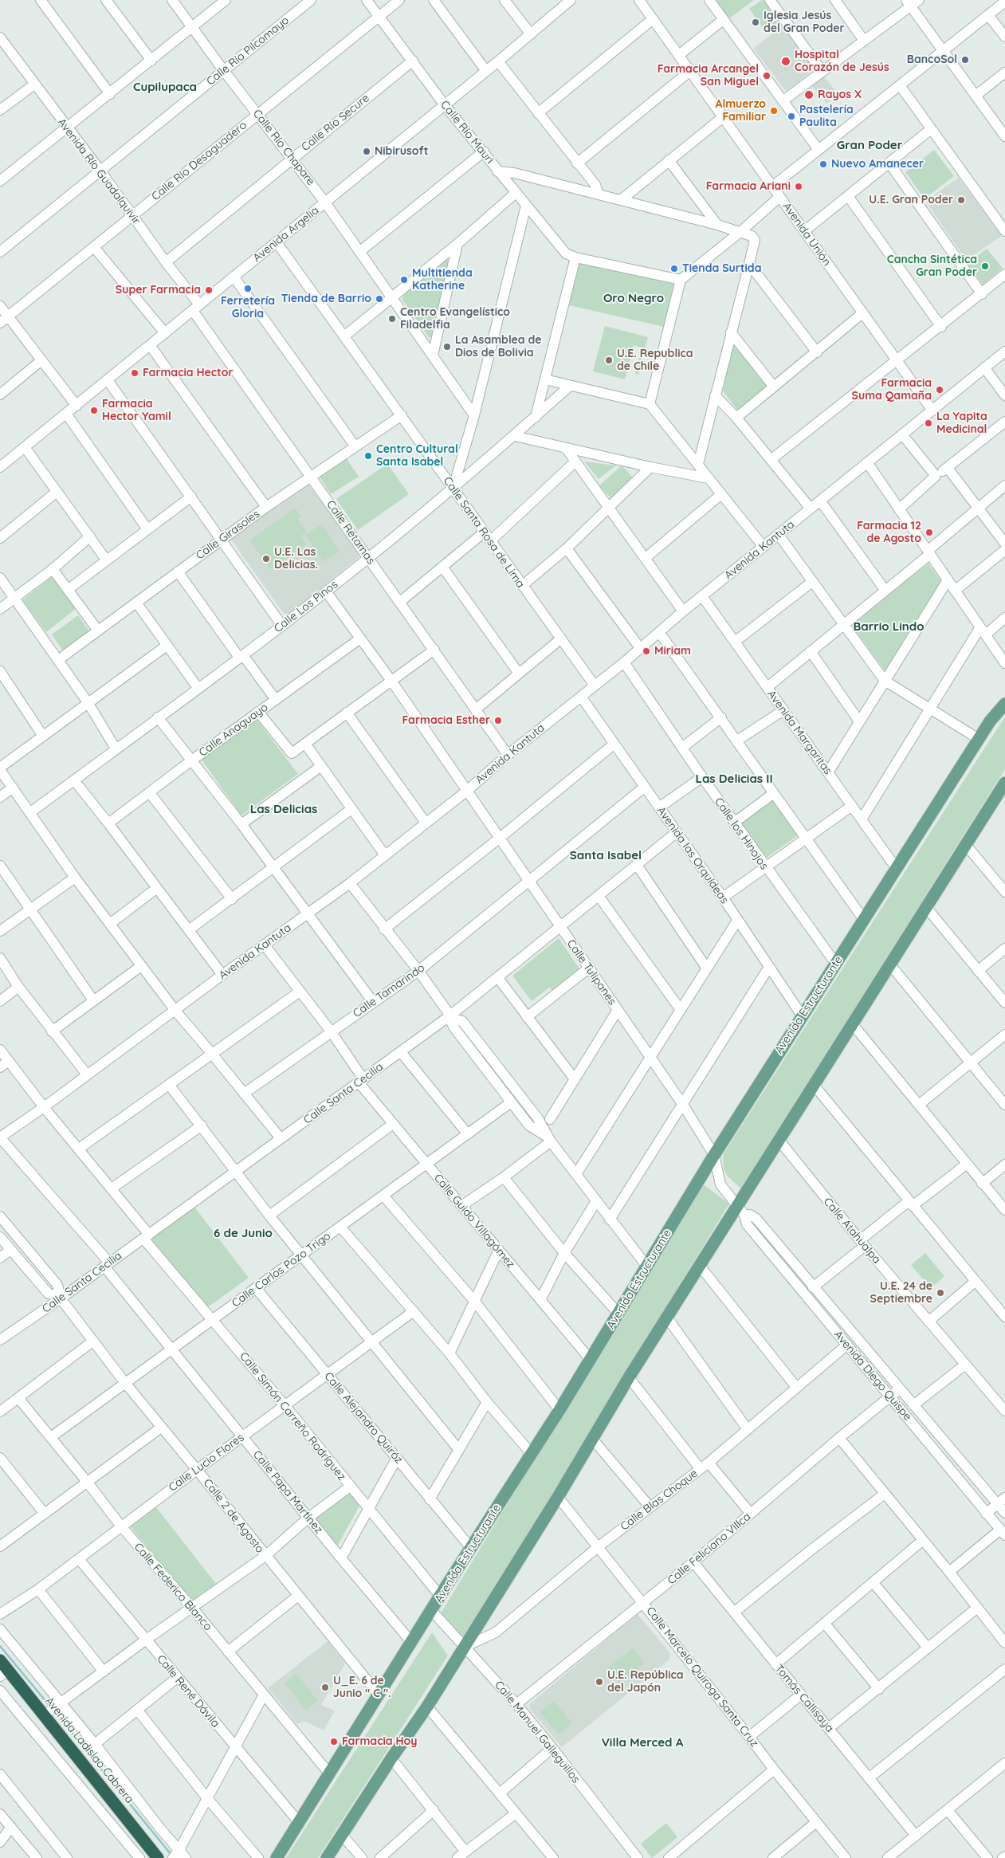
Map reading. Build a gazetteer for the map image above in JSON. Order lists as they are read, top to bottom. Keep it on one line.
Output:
{"streets":{"highway":["Avenida Ladislao Cabrera"],"main road":["Avenida Estructurante"],"street":["Calle Río Pilcomayo","Calle Río Secure","Calle Río Mauri","Calle Río Chapare","Calle Río Desaguadero","Avenida Río Guadalquivir","Avenida Argelia","Avenida Unión","Calle Retamas","Calle Santa Rosa de Lima","Calle Girasoles","Avenida Kantuta","Calle Los Pinos","Calle Anaguayo","Avenida Margaritas","Calle los Hinojos","Avenida las Orquídeas","Calle Tulipanes","Calle Tamarindo","Calle Santa Cecilia","Calle Guido Villagómez","Calle Atahualpa","Calle Carlos Pozo Trigo","Avenida Diego Quispe","Calle Simón Carreño Rodríguez","Calle Alejandro Quiróz","Calle Lucio Flores","Calle Papa Martínez","Calle Blas Choque","Calle 2 de Agosto","Calle Feliciano Villca","Calle Federico Blanco","Calle Marcelo Quiroga Santa Cruz","Calle René Dávila","Tomás Callisaya","Calle Manuel Galleguillos"]},"crossings":[["Calle Río Pilcomayo","Calle Río Chapare"],["Calle Río Pilcomayo","Avenida Río Guadalquivir"],["Calle Río Secure","Calle Río Mauri"],["Calle Río Secure","Calle Río Chapare"],["Calle Río Secure","Avenida Río Guadalquivir"],["Calle Río Mauri","Calle Río Desaguadero"],["Calle Río Mauri","Avenida Argelia"],["Calle Río Chapare","Calle Río Desaguadero"],["Calle Río Chapare","Avenida Argelia"],["Calle Río Desaguadero","Avenida Río Guadalquivir"],["Avenida Río Guadalquivir","Avenida Argelia"],["Avenida Río Guadalquivir","Calle Retamas"],["Avenida Argelia","Calle Retamas"],["Avenida Argelia","Calle Santa Rosa de Lima"],["Avenida Unión","Avenida Kantuta"],["Calle Retamas","Calle Girasoles"],["Calle Retamas","Avenida Kantuta"],["Calle Retamas","Calle Los Pinos"],["Calle Santa Rosa de Lima","Calle Girasoles"],["Calle Santa Rosa de Lima","Avenida Kantuta"],["Calle Santa Rosa de Lima","Calle Los Pinos"],["Avenida Kantuta","Avenida Margaritas"],["Avenida Kantuta","Calle los Hinojos"],["Avenida Kantuta","Avenida las Orquídeas"],["Avenida Kantuta","Calle Tulipanes"],["Avenida Kantuta","Calle Guido Villagómez"],["Avenida Kantuta","Calle Simón Carreño Rodríguez"],["Avenida Kantuta","Calle Papa Martínez"],["Calle Los Pinos","Calle Tulipanes"],["Calle Anaguayo","Calle Tulipanes"],["Avenida Margaritas","Avenida Estructurante"],["Calle los Hinojos","Avenida Estructurante"],["Avenida las Orquídeas","Calle Tamarindo"],["Avenida las Orquídeas","Avenida Estructurante"],["Avenida las Orquídeas","Calle Santa Cecilia"],["Calle Tulipanes","Calle Tamarindo"],["Calle Tulipanes","Avenida Estructurante"],["Calle Tulipanes","Calle Santa Cecilia"],["Calle Tulipanes","Avenida Diego Quispe"],["Calle Tamarindo","Calle Guido Villagómez"],["Avenida Estructurante","Calle Guido Villagómez"],["Avenida Estructurante","Avenida Diego Quispe"],["Avenida Estructurante","Calle Simón Carreño Rodríguez"],["Avenida Estructurante","Calle Alejandro Quiróz"],["Avenida Estructurante","Calle Papa Martínez"],["Avenida Estructurante","Calle 2 de Agosto"],["Avenida Estructurante","Calle Federico Blanco"],["Avenida Estructurante","Calle René Dávila"],["Avenida Estructurante","Calle Manuel Galleguillos"],["Calle Santa Cecilia","Calle Guido Villagómez"],["Calle Santa Cecilia","Calle Simón Carreño Rodríguez"],["Calle Santa Cecilia","Calle Papa Martínez"],["Calle Santa Cecilia","Calle 2 de Agosto"],["Calle Guido Villagómez","Calle Carlos Pozo Trigo"],["Calle Carlos Pozo Trigo","Calle Simón Carreño Rodríguez"],["Calle Carlos Pozo Trigo","Calle Alejandro Quiróz"],["Calle Carlos Pozo Trigo","Calle Papa Martínez"],["Calle Carlos Pozo Trigo","Calle 2 de Agosto"],["Calle Carlos Pozo Trigo","Calle Federico Blanco"],["Avenida Diego Quispe","Calle Blas Choque"],["Avenida Diego Quispe","Calle Feliciano Villca"],["Calle Simón Carreño Rodríguez","Calle Lucio Flores"],["Calle Alejandro Quiróz","Calle Lucio Flores"],["Calle Lucio Flores","Calle Papa Martínez"],["Calle Lucio Flores","Calle 2 de Agosto"],["Calle Lucio Flores","Calle Federico Blanco"],["Calle Lucio Flores","Calle René Dávila"],["Calle Blas Choque","Calle Marcelo Quiroga Santa Cruz"],["Calle Blas Choque","Calle Manuel Galleguillos"],["Calle Feliciano Villca","Calle Marcelo Quiroga Santa Cruz"],["Calle Feliciano Villca","Tomás Callisaya"],["Calle Feliciano Villca","Calle Manuel Galleguillos"]],"districts":["Cupilupaca","Gran Poder","Oro Negro","Barrio Lindo","Las Delicias II","Las Delicias","Santa Isabel","6 de Junio","Villa Merced A"],"places":["Iglesia Jesús del Gran Poder","BancoSol","Hospital Corazón de Jesús","Farmacia Arcangel San Miguel","Rayos X","Almuerzo Familiar","Pastelería Paulita","Nibirusoft","Nuevo Amanecer","Farmacia Ariani","U.E. Gran Poder","Cancha Sintética Gran Poder","Tienda Surtida","Multitienda Katherine","Ferretería Gloria","Super Farmacia","Tienda de Barrio","Centro Evangelístico Filadelfia","La Asamblea de Dios de Bolivia","U.E. Republica de Chile","Farmacia Hector","Farmacia Suma Qamaña","Farmacia Hector Yamil","La Yapita Medicinal","Centro Cultural Santa Isabel","Farmacia 12 de Agosto","U.E. Las Delicias.","Miriam","Farmacia Esther","U.E. 24 de Septiembre","U.E. República del Japón","U_E. 6 de Junio \" C \".","Farmacia Hoy"]}
